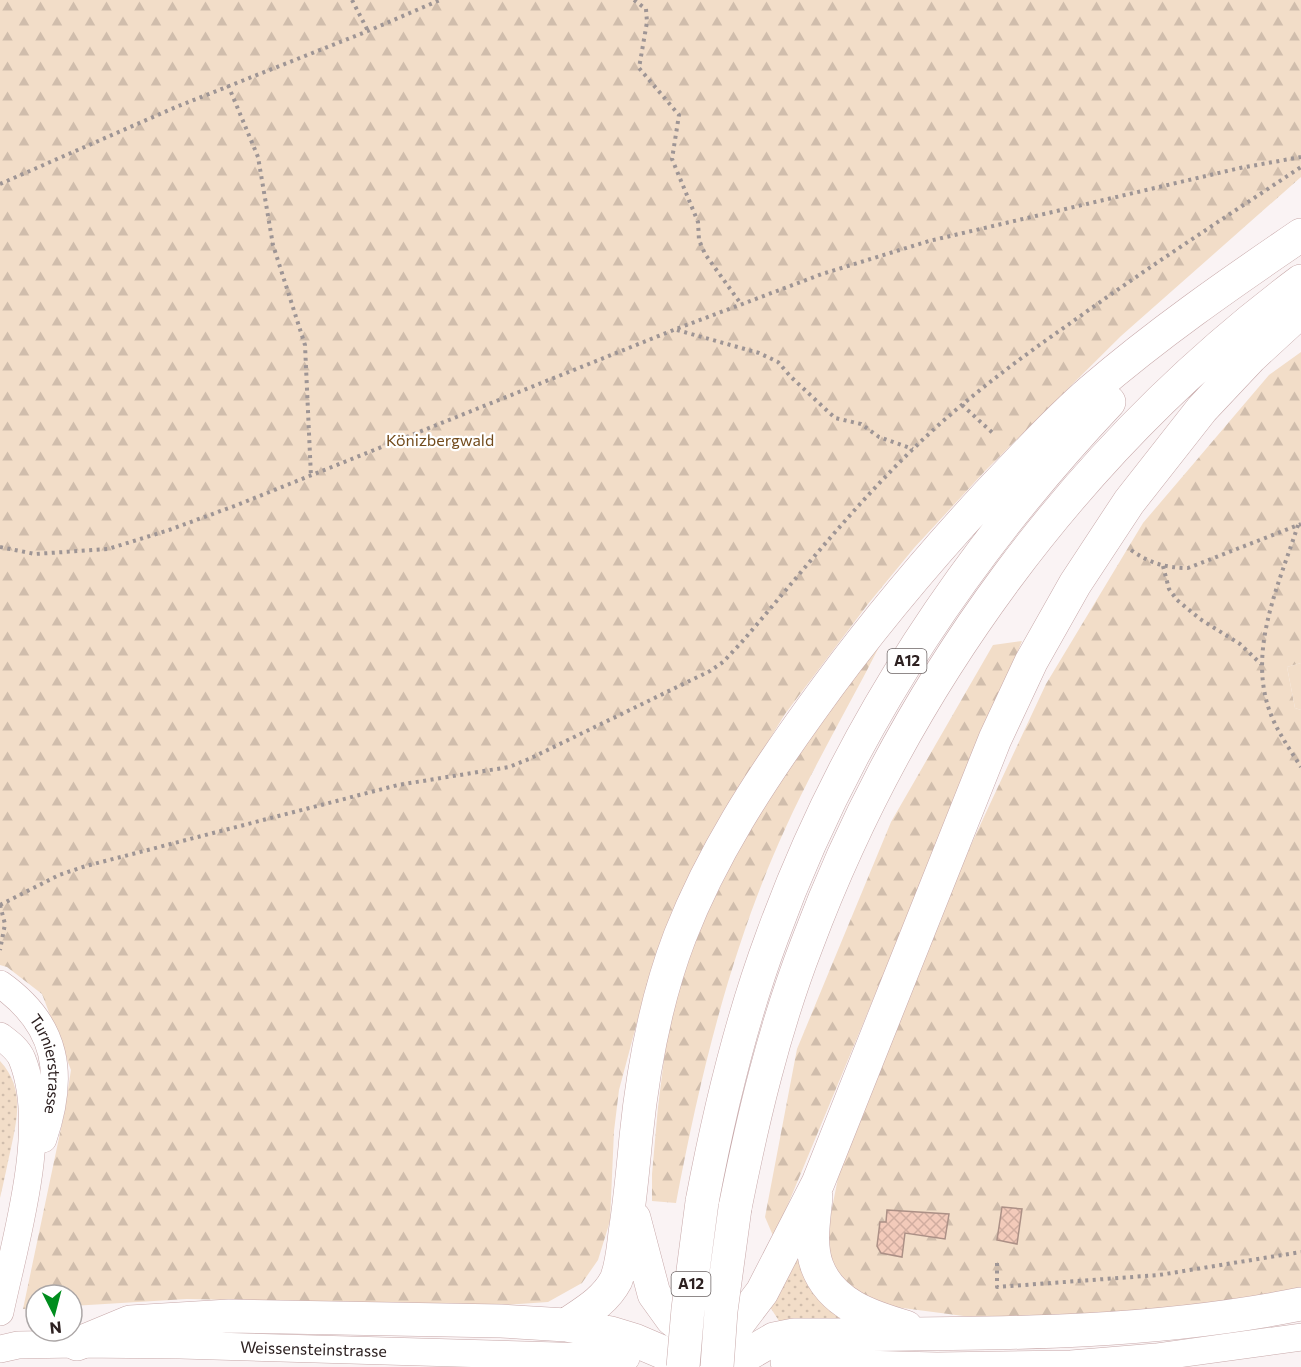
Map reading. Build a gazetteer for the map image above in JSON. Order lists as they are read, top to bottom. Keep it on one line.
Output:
{"streets":{"highway":["A12"],"main road":["Turnierstrasse","Weissensteinstrasse"]},"parks":["Könizbergwald"],"north":"bottom"}
